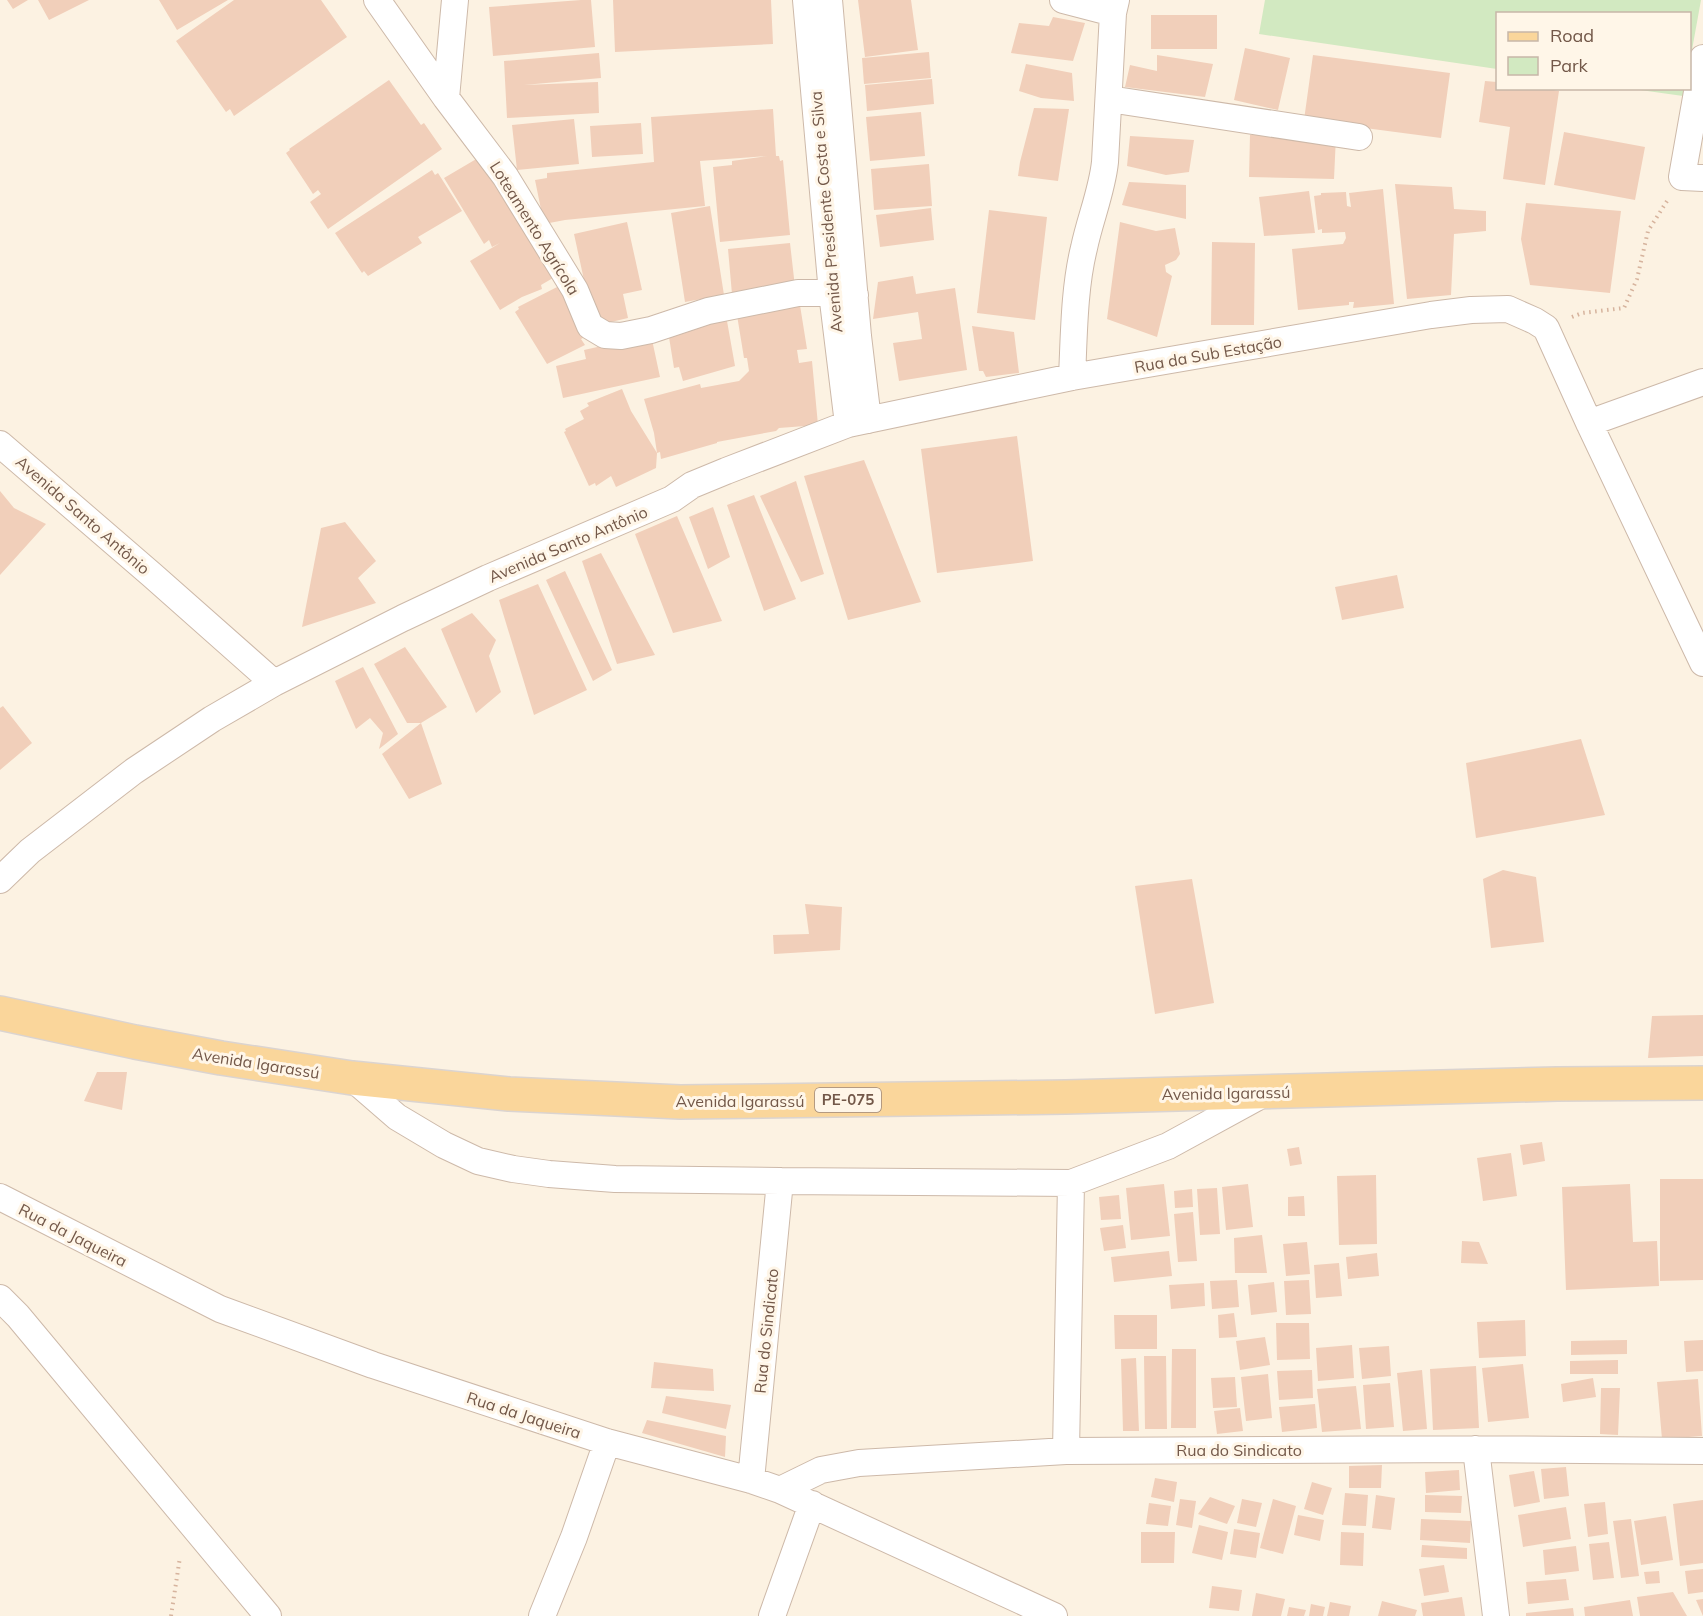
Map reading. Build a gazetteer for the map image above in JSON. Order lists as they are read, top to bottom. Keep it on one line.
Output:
{"streets":{"main road":["Avenida Igarassú","PE-075"],"street":["Avenida Presidente Costa e Silva","Loteamento Agrícola","Rua da Sub Estação","Avenida Santo Antônio","Rua da Jaqueira","Rua do Sindicato"]},"crossings":[["Avenida Presidente Costa e Silva","Loteamento Agrícola"],["Avenida Presidente Costa e Silva","Rua da Sub Estação"],["Avenida Presidente Costa e Silva","Avenida Santo Antônio"],["Rua da Sub Estação","Avenida Santo Antônio"],["Rua da Jaqueira","Rua do Sindicato"]],"legend":["Road","Park"]}
